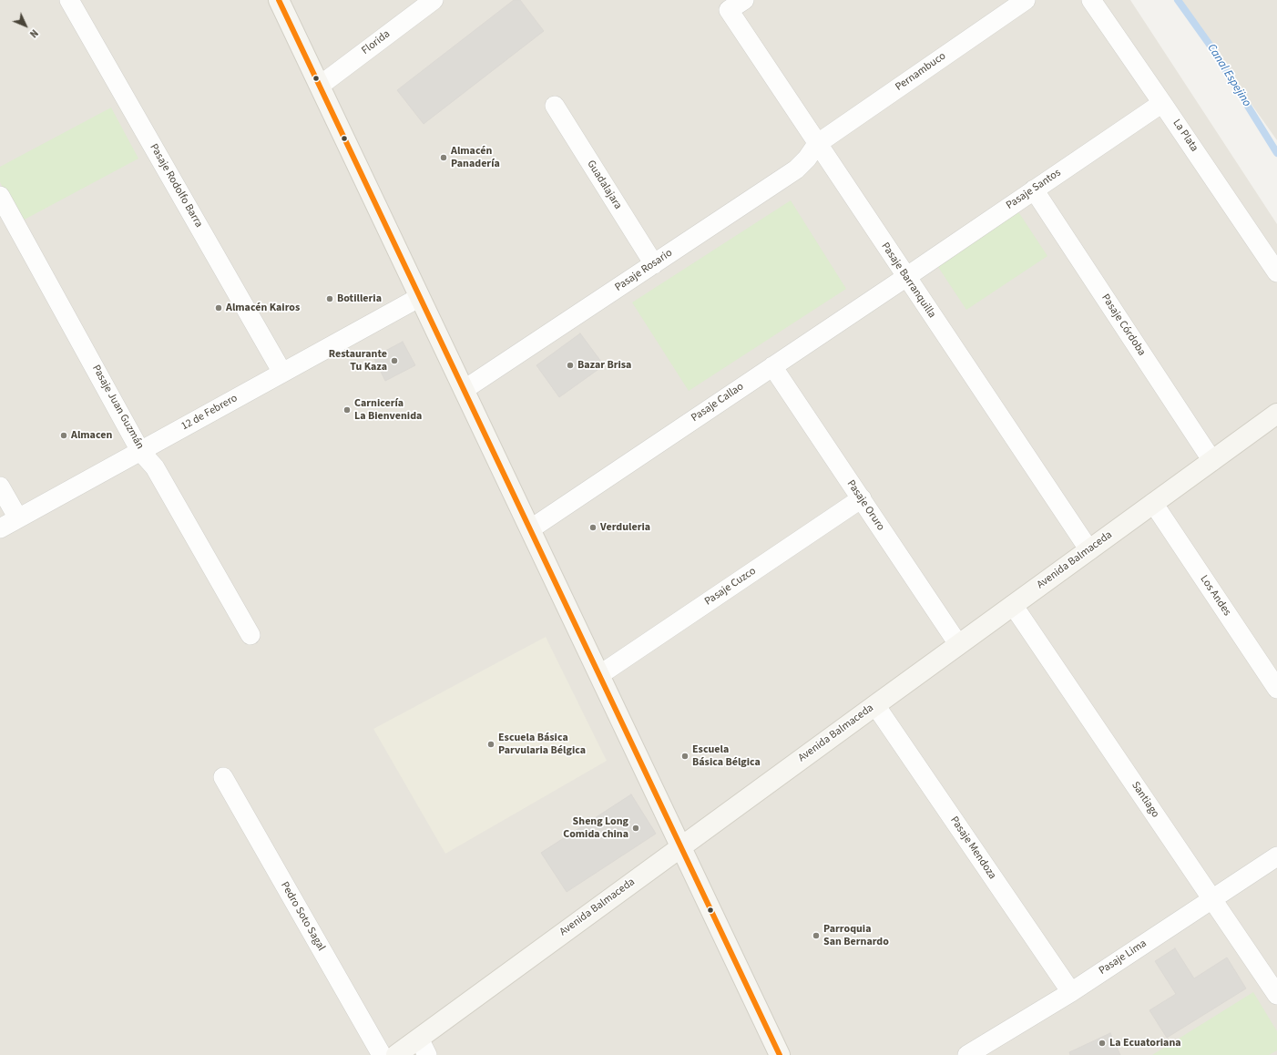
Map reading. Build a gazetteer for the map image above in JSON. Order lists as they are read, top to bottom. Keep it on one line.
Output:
{"streets":{"main road":["Avenida Balmaceda"],"street":["Florida","Pernambuco","La Plata","Guadalajara","Pasaje Rodolfo Barra","Pasaje Santos","Pasaje Rosario","Pasaje Barranquilla","Pasaje Córdoba","Pasaje Callao","Pasaje Juan Guzmán","12 de Febrero","Pasaje Oruro","Pasaje Cuzco","Los Andes","Santiago","Pasaje Mendoza","Pedro Soto Sagal","Pasaje Lima"]},"crossings":[["Pernambuco","Pasaje Rosario"],["Pernambuco","Pasaje Barranquilla"],["La Plata","Pasaje Santos"],["Guadalajara","Pasaje Rosario"],["Pasaje Rodolfo Barra","12 de Febrero"],["Pasaje Santos","Pasaje Barranquilla"],["Pasaje Santos","Pasaje Córdoba"],["Pasaje Santos","Pasaje Callao"],["Pasaje Rosario","Pasaje Barranquilla"],["Pasaje Barranquilla","Pasaje Callao"],["Pasaje Barranquilla","Avenida Balmaceda"],["Pasaje Córdoba","Avenida Balmaceda"],["Pasaje Callao","Pasaje Oruro"],["Pasaje Juan Guzmán","12 de Febrero"],["Pasaje Oruro","Avenida Balmaceda"],["Pasaje Oruro","Pasaje Cuzco"],["Avenida Balmaceda","Los Andes"],["Avenida Balmaceda","Santiago"],["Avenida Balmaceda","Pasaje Mendoza"],["Santiago","Pasaje Lima"],["Pasaje Mendoza","Pasaje Lima"]],"water":["Canal Espejino"],"places":["Almacén Panadería","Botilleria","Almacén Kairos","Restaurante Tu Kaza","Bazar Brisa","Carnicería La Bienvenida","Almacen","Verduleria","Escuela Básica Parvularia Bélgica","Escuela Básica Bélgica","Sheng Long Comida china","Parroquia San Bernardo","La Ecuatoriana"],"north":"bottom right"}
